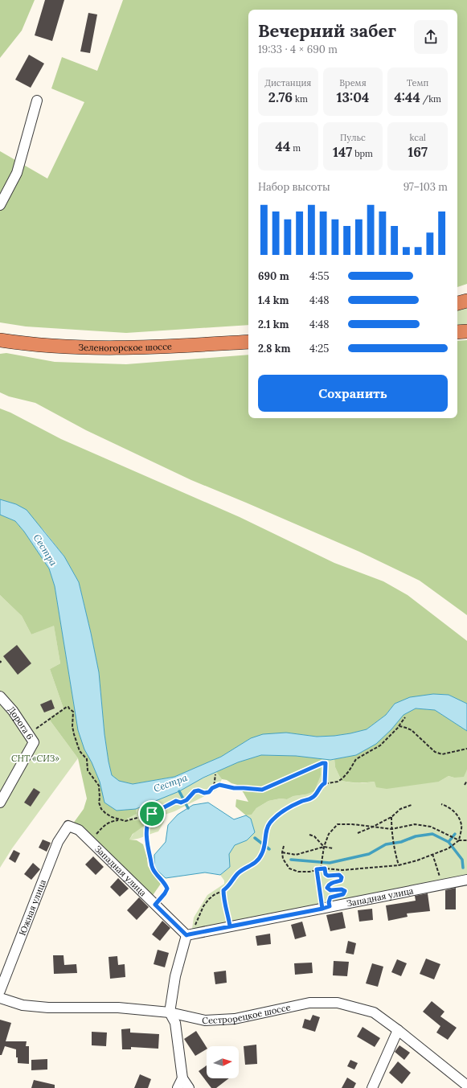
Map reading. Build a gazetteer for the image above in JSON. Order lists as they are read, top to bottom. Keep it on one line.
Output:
{"streets":{"highway":["Зеленогорское шоссе"],"street":["Дорога 6","Западная улица","Южная улица","Сестрорецкое шоссе"]},"crossings":[["Западная улица","Южная улица"]],"water":["Сестра"],"parks":["СНТ «СИЗ»"],"north":"right","page":{"heading":["Вечерний забег","19:33 · 4 × 690 m"],"stats":[["Дистанция","2.76 km"],["Время","13:04"],["Темп","4:44 /km"],["44 m"],["Пульс","147 bpm"],["kcal","167"]],"chart":["Набор высоты","97–103 m"],"list":[{"name":"690 m","note":"4:55"},{"name":"1.4 km","note":"4:48"},{"name":"2.1 km","note":"4:48"},{"name":"2.8 km","note":"4:25"}],"buttons":"Сохранить"}}
